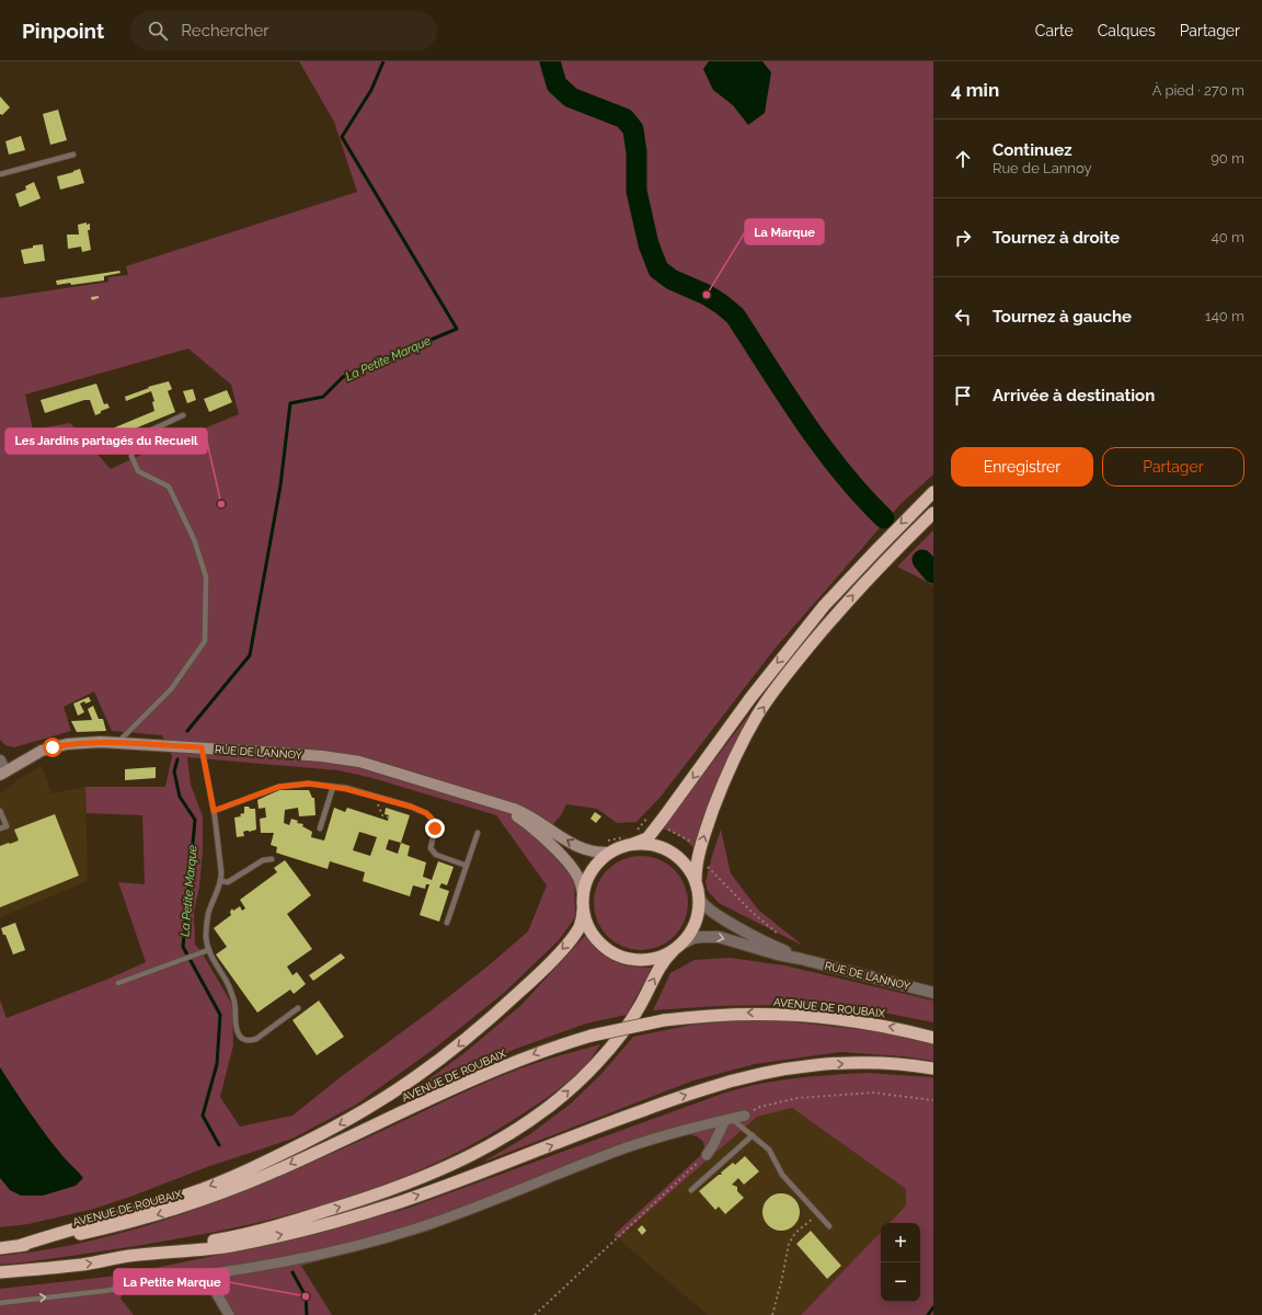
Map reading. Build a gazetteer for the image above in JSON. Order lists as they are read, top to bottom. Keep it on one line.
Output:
{"streets":{"highway":["AVENUE DE ROUBAIX"],"main road":["RUE DE LANNOY"]},"water":["La Petite Marque"],"places":["La Marque","Les Jardins partagés du Recueil","La Petite Marque"],"page":{"header":"Pinpoint","search":"Rechercher","nav":["Carte","Calques","Partager"],"heading":["4 min","À pied · 270 m"],"list":[["Continuez","Rue de Lannoy","90 m"],["Tournez à droite","40 m"],["Tournez à gauche","140 m"],"Arrivée à destination"],"buttons":["Enregistrer","Partager"],"map_buttons":["+","−"]}}
